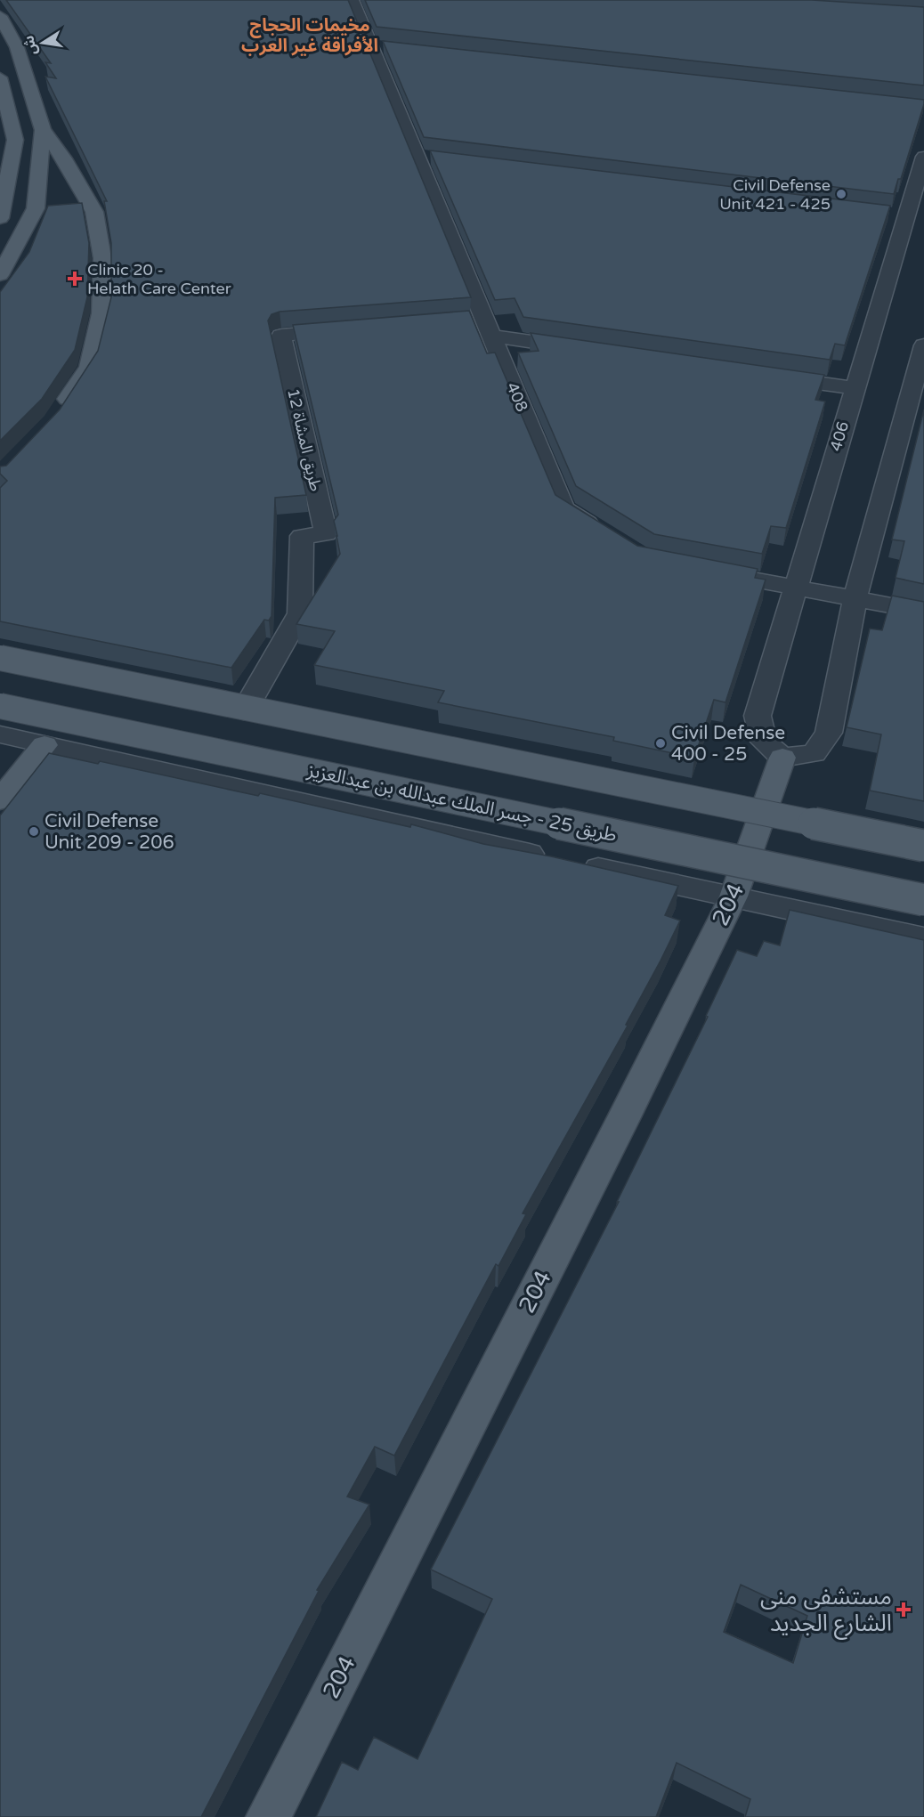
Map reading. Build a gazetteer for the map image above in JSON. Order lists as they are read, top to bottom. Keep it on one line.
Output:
{"streets":{"main road":["طريق 25 - جسر الملك عبدالله بن عبدالعزيز","204"],"street":["408","406","طريق المشاة 12"]},"crossings":[["406","204"]],"districts":["مخيمات الحجاج الأفراقة غير العرب"],"places":{"other":["Civil Defense Unit 421 - 425","Civil Defense 400 - 25","Civil Defense Unit 209 - 206"],"health":["Clinic 20 - Helath Care Center","مستشفى منى الشارع الجديد"]},"north":"left"}
